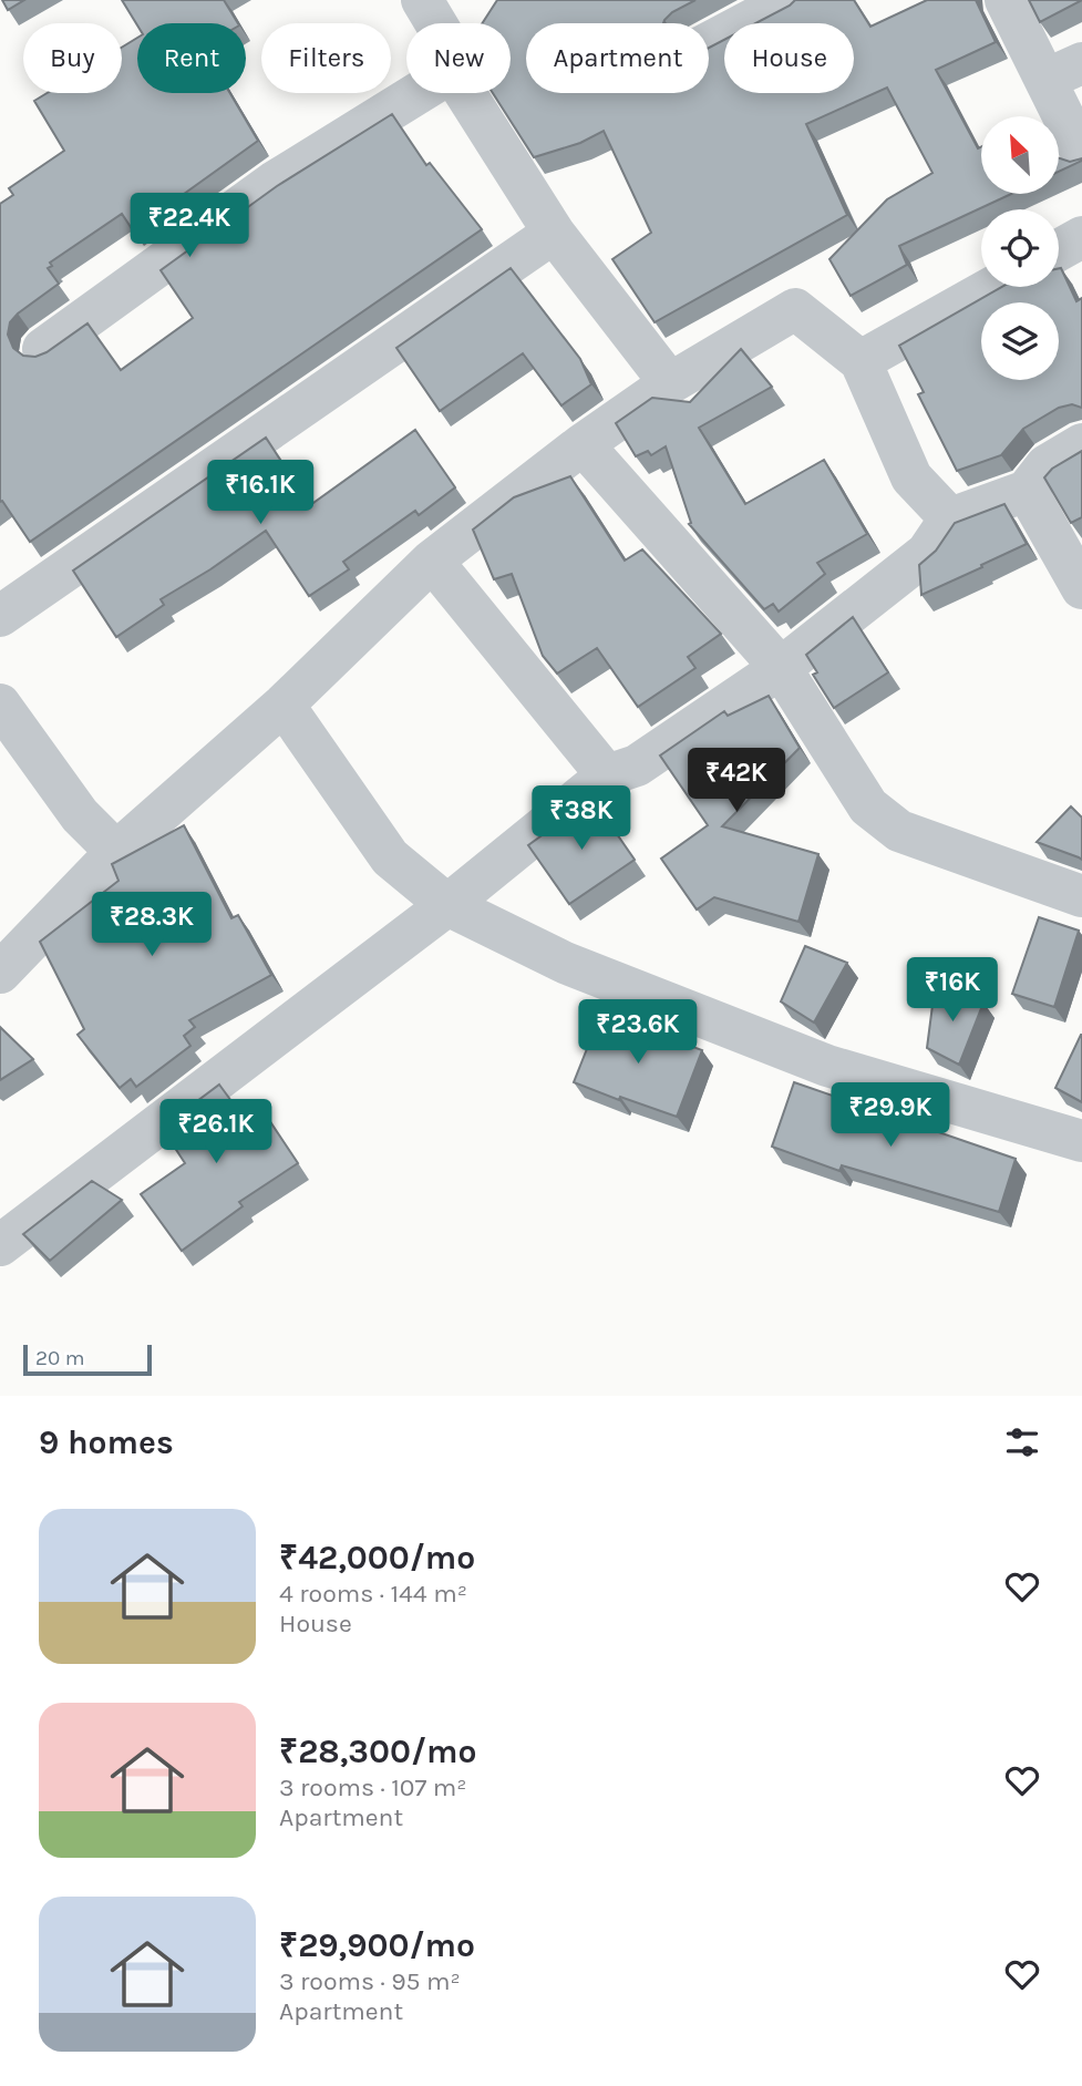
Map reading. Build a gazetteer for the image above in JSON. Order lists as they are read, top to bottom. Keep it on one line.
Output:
{"scale_bar":"20 m","north":"top left","page":{"chip":["Buy","Rent","Filters","New","Apartment","House"],"price":["₹22.4K","₹16.1K","₹42K","₹38K","₹28.3K","₹16K","₹23.6K","₹29.9K","₹26.1K"],"scale":"20 m","heading":"9 homes","list":[{"name":"₹42,000/mo","note":"4 rooms · 144 m² · House"},{"name":"₹28,300/mo","note":"3 rooms · 107 m² · Apartment"},{"name":"₹29,900/mo","note":"3 rooms · 95 m² · Apartment"}]}}
